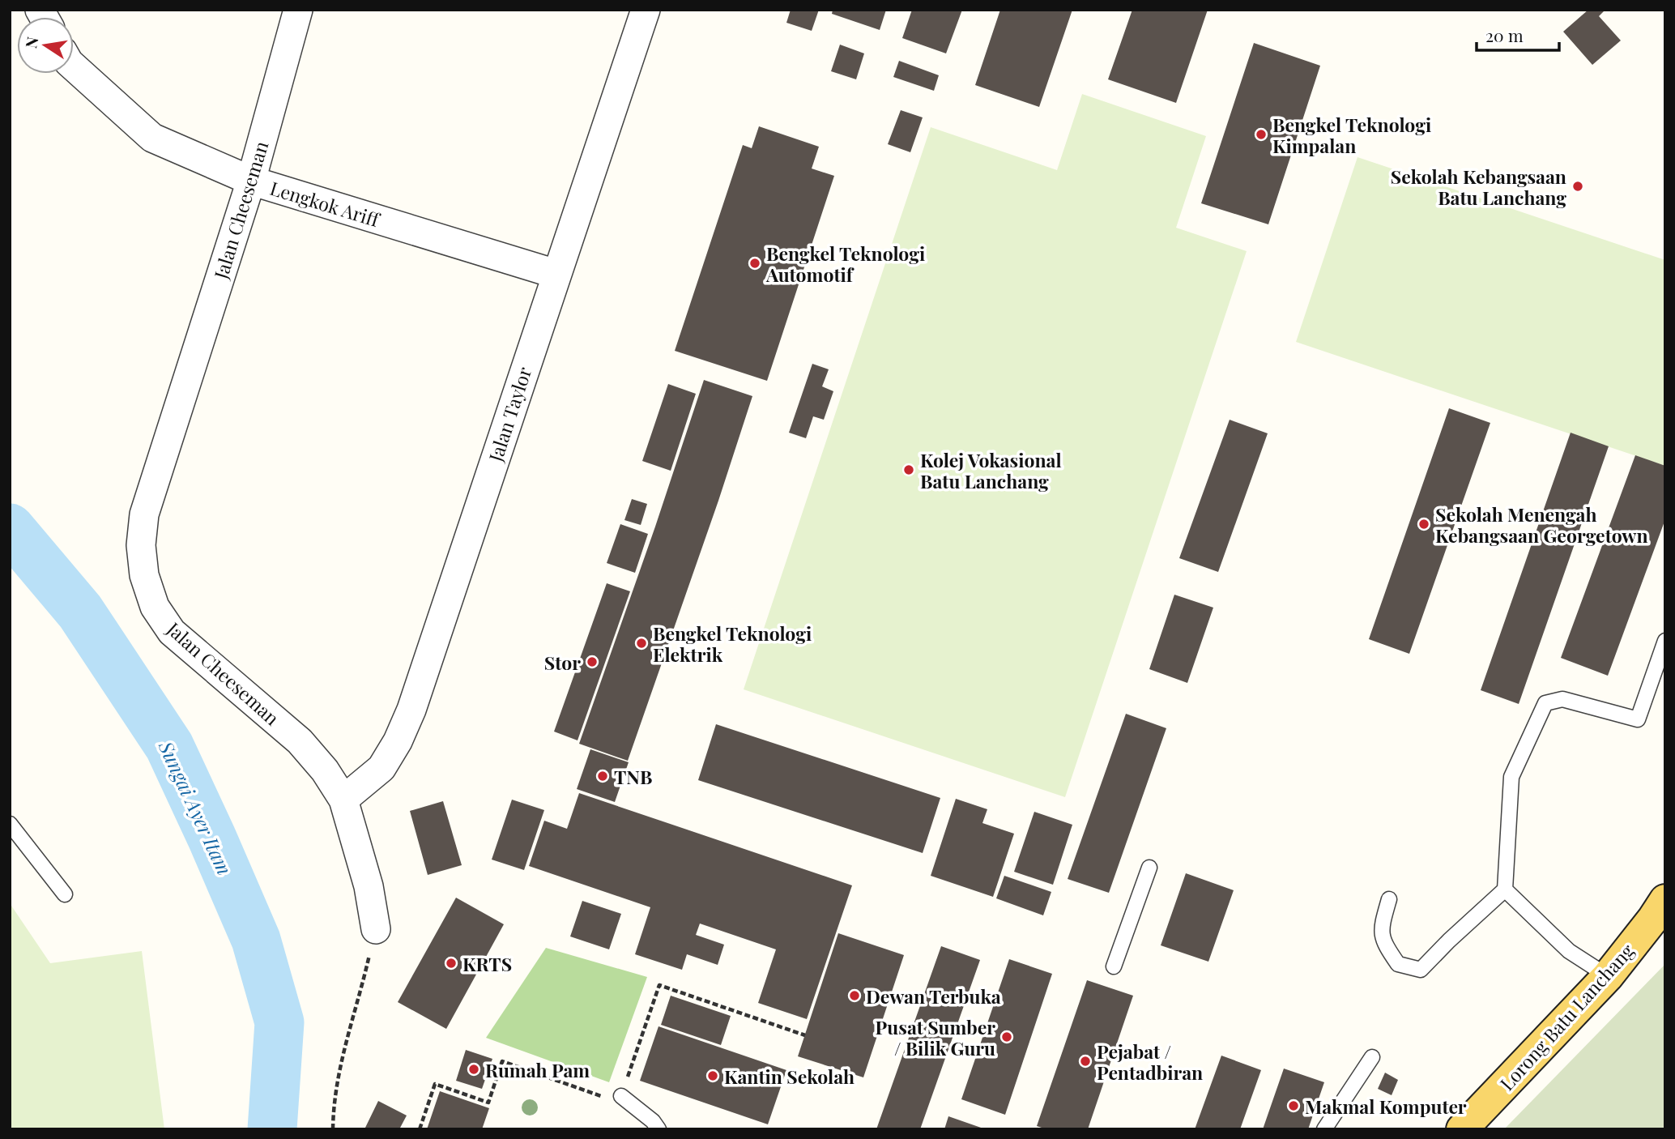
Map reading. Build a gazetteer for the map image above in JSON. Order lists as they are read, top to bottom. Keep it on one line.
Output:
{"streets":{"main road":["Lorong Batu Lanchang"],"street":["Lengkok Ariff","Jalan Cheeseman","Jalan Taylor"]},"crossings":[["Lengkok Ariff","Jalan Cheeseman"],["Lengkok Ariff","Jalan Taylor"],["Jalan Cheeseman","Jalan Taylor"]],"water":["Sungai Ayer Itam"],"places":["Bengkel Teknologi Kimpalan","Sekolah Kebangsaan Batu Lanchang","Bengkel Teknologi Automotif","Kolej Vokasional Batu Lanchang","Sekolah Menengah Kebangsaan Georgetown","Bengkel Teknologi Elektrik","Stor","TNB","KRTS","Dewan Terbuka","Pusat Sumber / Bilik Guru","Pejabat / Pentadbiran","Rumah Pam","Kantin Sekolah","Makmal Komputer"],"scale_bar":"20 m","north":"left"}
